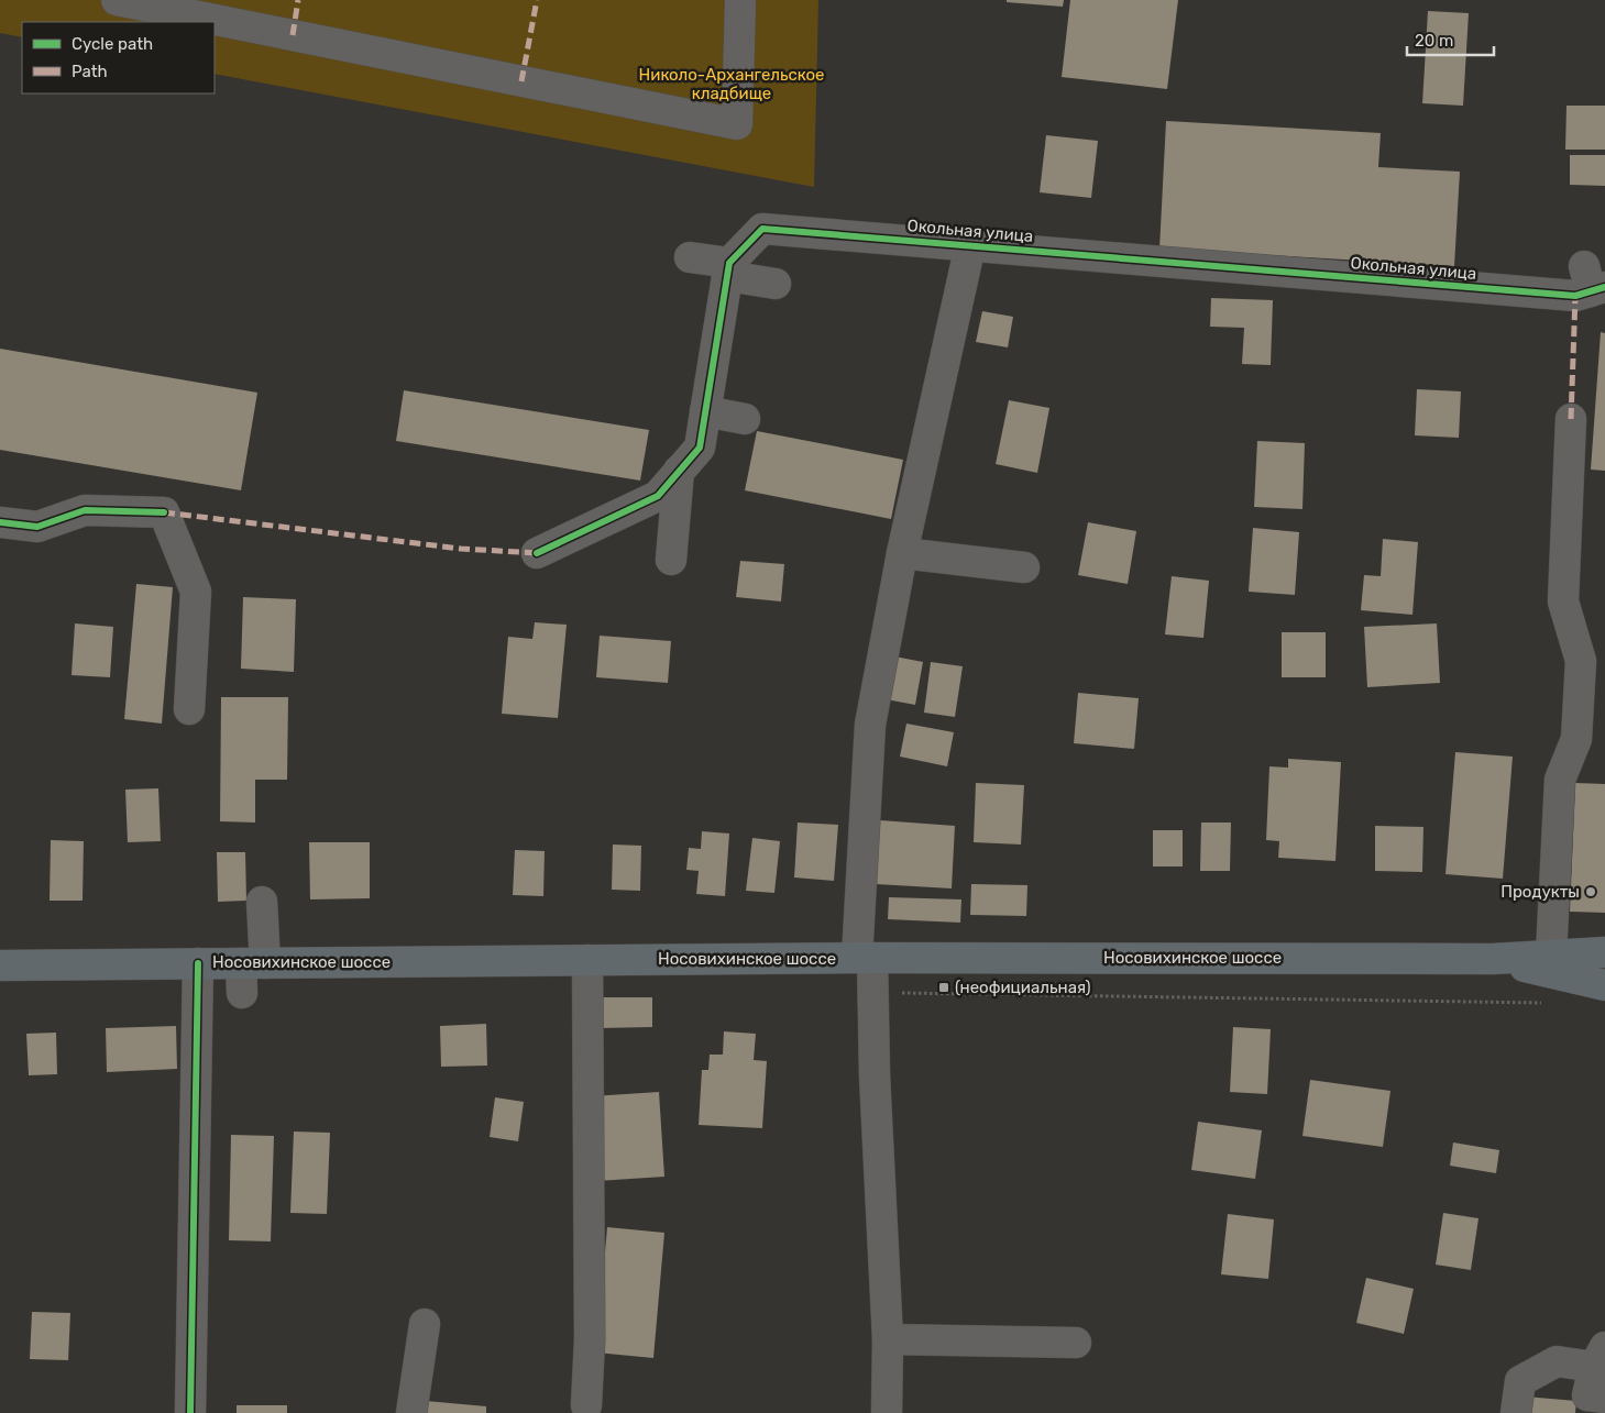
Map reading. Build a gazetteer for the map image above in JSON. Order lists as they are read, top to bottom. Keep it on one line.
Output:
{"streets":{"main road":["Носовихинское шоссе"],"street":["Окольная улица"]},"parks":["Николо-Архангельское кладбище"],"places":{"other":["Продукты"],"transit":["(неофициальная)"]},"legend":["Cycle path","Path"],"scale_bar":"20 m"}
